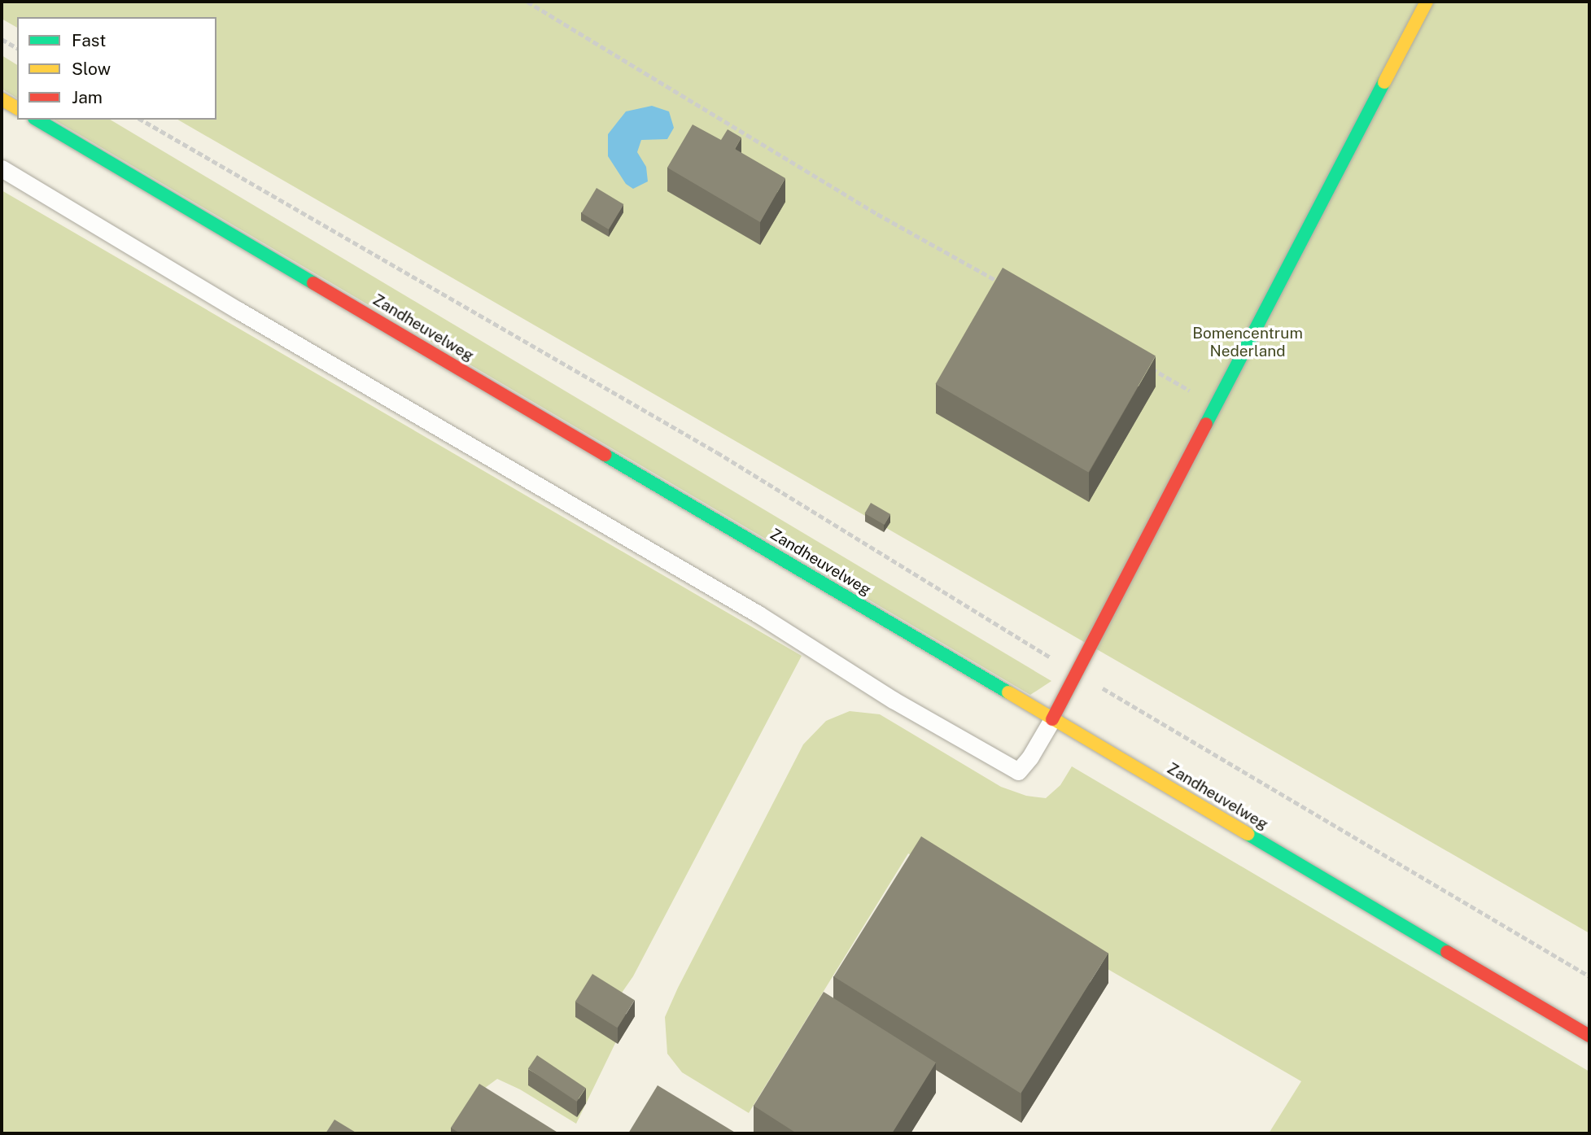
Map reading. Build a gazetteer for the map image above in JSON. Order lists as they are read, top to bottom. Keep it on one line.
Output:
{"streets":{"main road":["Zandheuvelweg"]},"parks":["Bomencentrum Nederland"],"legend":["Fast","Slow","Jam"]}
